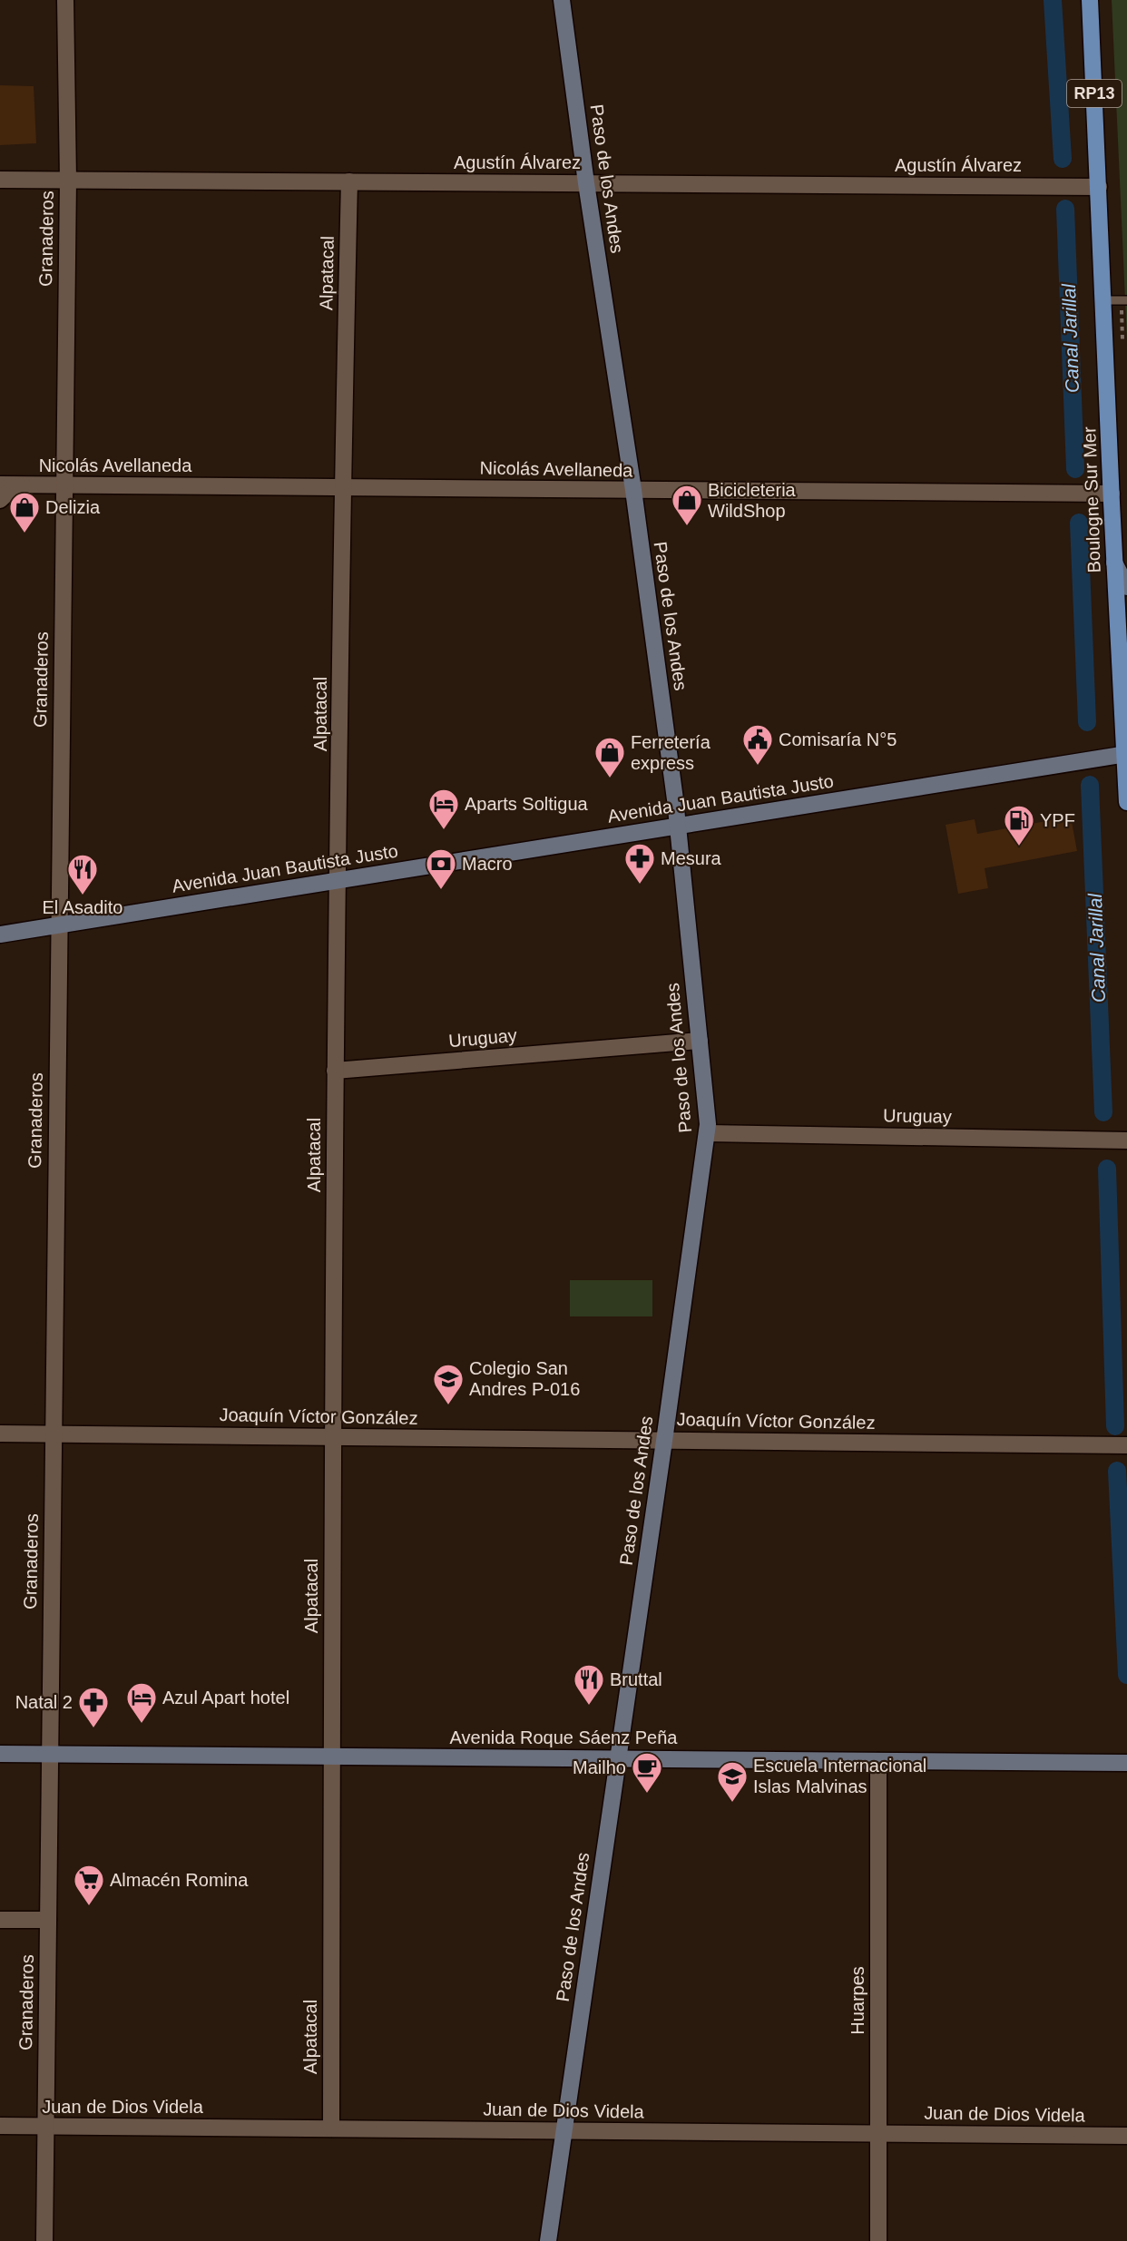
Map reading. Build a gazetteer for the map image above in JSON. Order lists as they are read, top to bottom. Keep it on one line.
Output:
{"streets":{"main road":["RP13","Boulogne Sur Mer"],"street":["Agustín Álvarez","Paso de los Andes","Granaderos","Alpatacal","Nicolás Avellaneda","Avenida Juan Bautista Justo","Uruguay","Joaquín Víctor González","Avenida Roque Sáenz Peña","Huarpes","Juan de Dios Videla"]},"crossings":[["Agustín Álvarez","Paso de los Andes"],["Agustín Álvarez","Granaderos"],["Agustín Álvarez","Alpatacal"],["Agustín Álvarez","Boulogne Sur Mer"],["Paso de los Andes","Nicolás Avellaneda"],["Paso de los Andes","Avenida Juan Bautista Justo"],["Paso de los Andes","Uruguay"],["Paso de los Andes","Joaquín Víctor González"],["Paso de los Andes","Avenida Roque Sáenz Peña"],["Paso de los Andes","Juan de Dios Videla"],["Granaderos","Nicolás Avellaneda"],["Granaderos","Avenida Juan Bautista Justo"],["Granaderos","Joaquín Víctor González"],["Granaderos","Avenida Roque Sáenz Peña"],["Granaderos","Juan de Dios Videla"],["Alpatacal","Nicolás Avellaneda"],["Alpatacal","Avenida Juan Bautista Justo"],["Alpatacal","Uruguay"],["Alpatacal","Joaquín Víctor González"],["Alpatacal","Avenida Roque Sáenz Peña"],["Alpatacal","Juan de Dios Videla"],["Nicolás Avellaneda","Boulogne Sur Mer"],["Boulogne Sur Mer","Avenida Juan Bautista Justo"],["Avenida Roque Sáenz Peña","Huarpes"],["Huarpes","Juan de Dios Videla"]],"water":["Canal Jarillal"],"places":{"shop":["Bicicleteria WildShop","Delizia","Ferretería express"],"public building":["Comisaría N°5"],"hotel":["Aparts Soltigua","Azul Apart hotel"],"fuel station":["YPF"],"pharmacy":["Mesura","Natal 2"],"bank":["Macro"],"restaurant":["El Asadito","Bruttal"],"school or university":["Colegio San Andres P-016","Escuela Internacional Islas Malvinas"],"cafe":["Mailho"],"supermarket":["Almacén Romina"]}}
